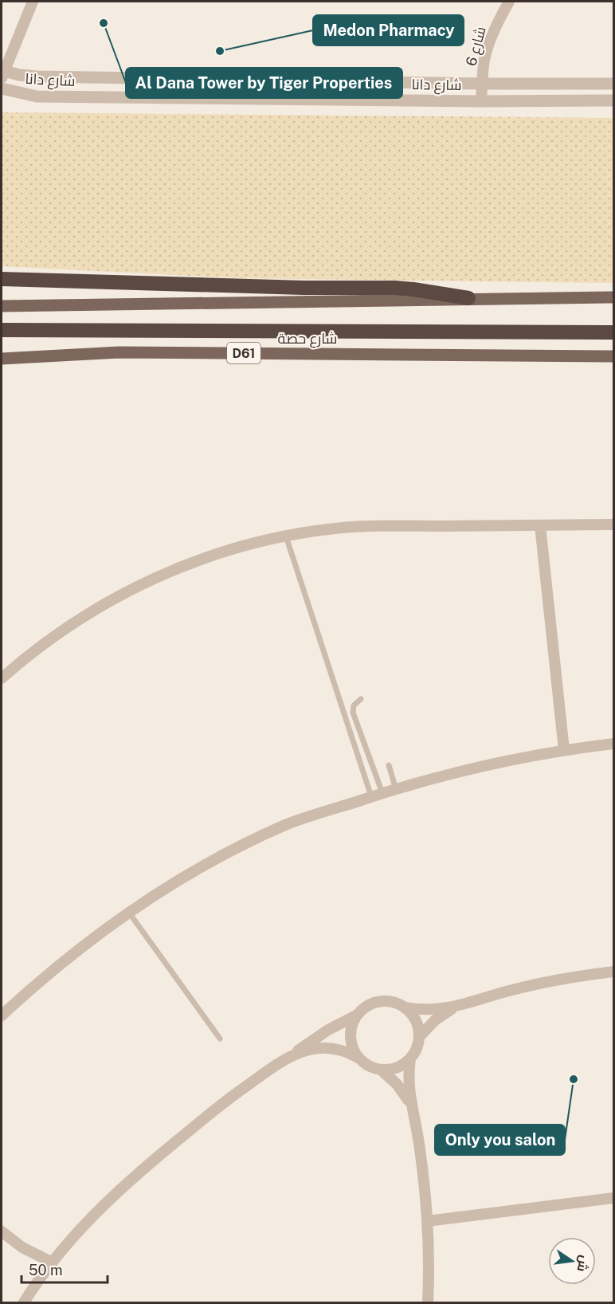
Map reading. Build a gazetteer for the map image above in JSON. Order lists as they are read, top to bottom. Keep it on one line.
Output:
{"streets":{"main road":["شارع حصة","D61"],"street":["شارع 6","شارع دانا"]},"crossings":[["شارع 6","شارع دانا"]],"places":["Al Dana Tower by Tiger Properties","Medon Pharmacy","Only you salon"],"scale_bar":"50 m","north":"right"}
